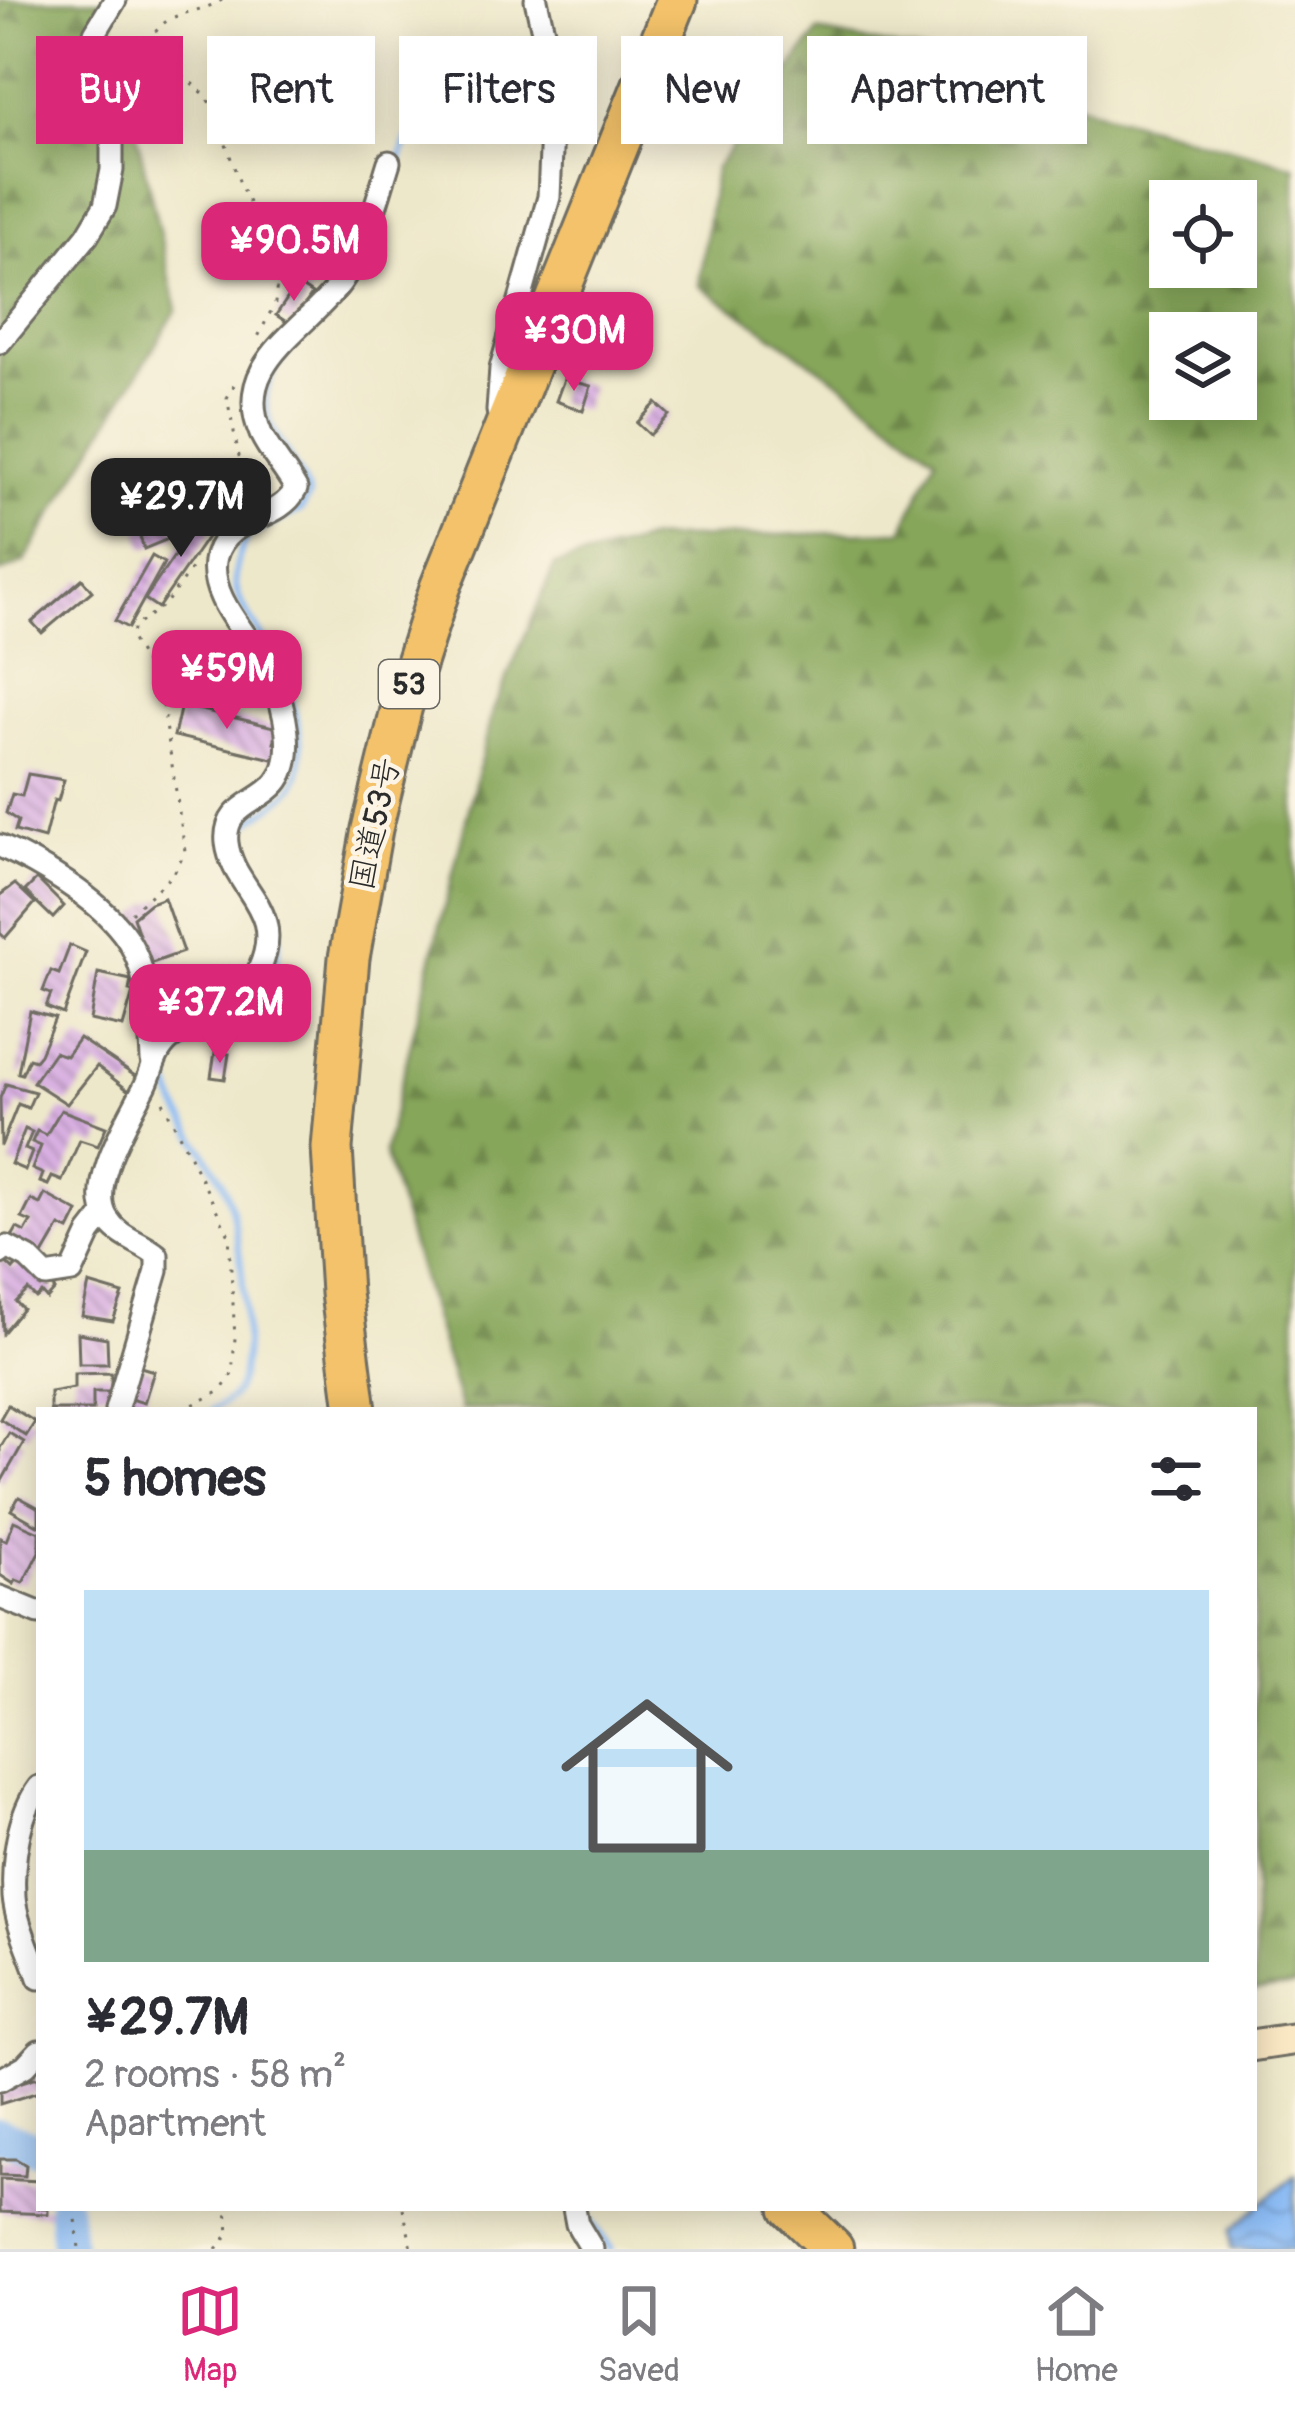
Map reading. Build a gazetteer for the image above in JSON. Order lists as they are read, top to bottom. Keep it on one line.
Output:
{"streets":{"highway":["53","国道53号"]},"page":{"chip":["Buy","Rent","Filters","New","Apartment"],"price":["¥90.5M","¥30M","¥29.7M","¥59M","¥37.2M"],"heading":"5 homes","list":[{"name":"¥29.7M","note":"2 rooms · 58 m² · Apartment"}],"tabs":["Map","Saved","Home"]}}
